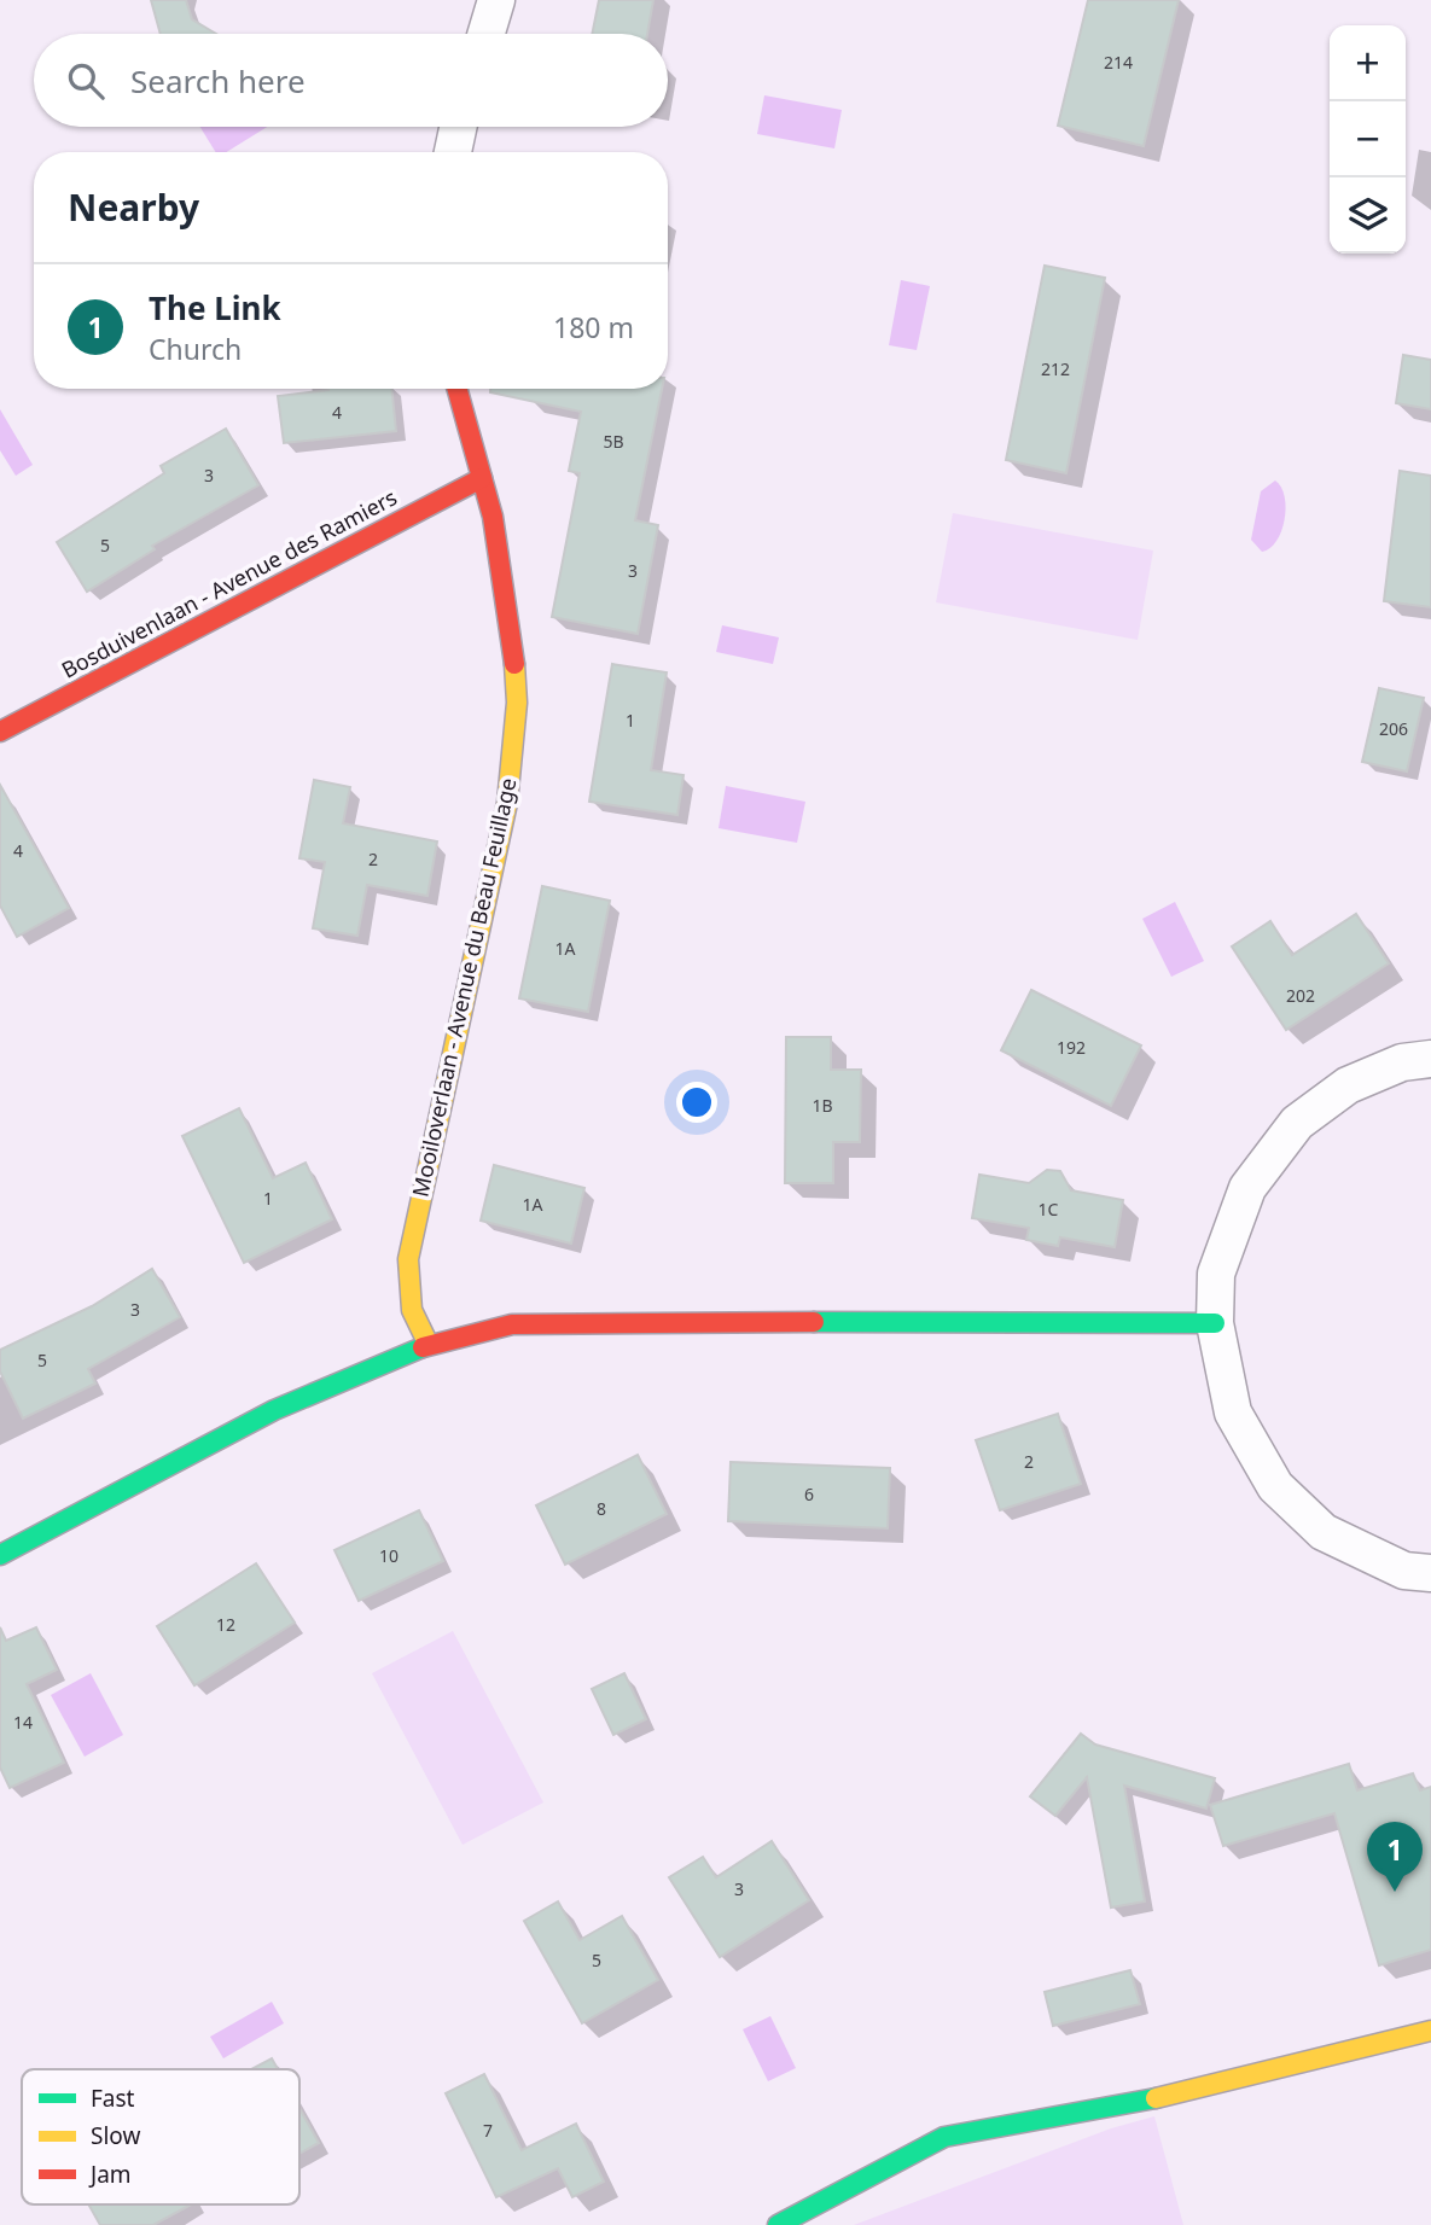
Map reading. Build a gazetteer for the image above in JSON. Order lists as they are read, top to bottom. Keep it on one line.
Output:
{"streets":{"street":["Bosduivenlaan - Avenue des Ramiers","Mooiloverlaan - Avenue du Beau Feuillage"]},"crossings":[["Bosduivenlaan - Avenue des Ramiers","Mooiloverlaan - Avenue du Beau Feuillage"]],"house_numbers":["214","212","4","5B","3","5","3","1","206","4","2","1A","202","192","1B","1","1A","1C","3","5","2","6","8","10","12","14","3","5","7"],"legend":["Fast","Slow","Jam"],"page":{"map_buttons":["+","−"],"search":"Search here","heading":"Nearby","list":[{"mark":"1","name":"The Link","note":"Church","value":"180 m"}],"pins":"1"}}
